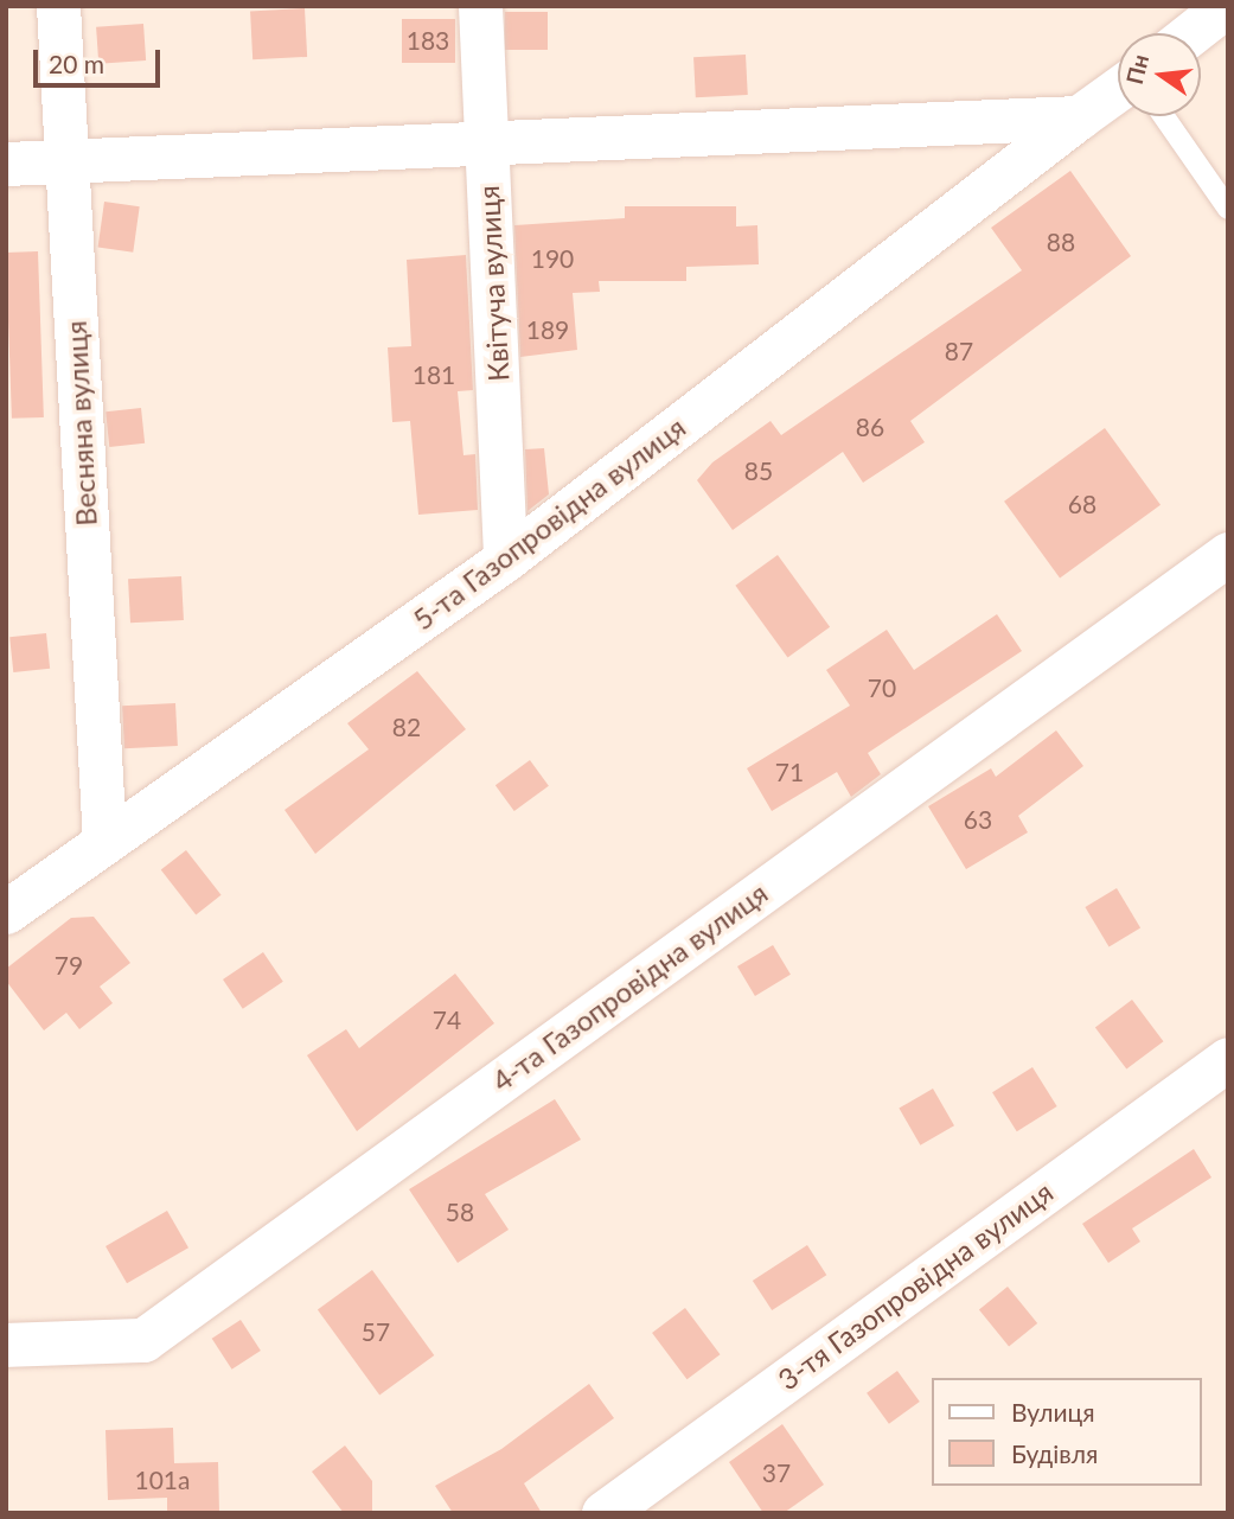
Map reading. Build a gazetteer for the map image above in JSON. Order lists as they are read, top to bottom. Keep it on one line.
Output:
{"streets":{"street":["Квітуча вулиця","Весняна вулиця","5-та Газопровідна вулиця","4-та Газопровідна вулиця","3-тя Газопровідна вулиця"]},"crossings":[["Квітуча вулиця","5-та Газопровідна вулиця"],["Весняна вулиця","5-та Газопровідна вулиця"]],"house_numbers":["183","88","190","189","87","181","86","85","68","70","82","71","63","79","74","58","57","37","101а"],"legend":["Вулиця","Будівля"],"scale_bar":"20 m","north":"left"}
